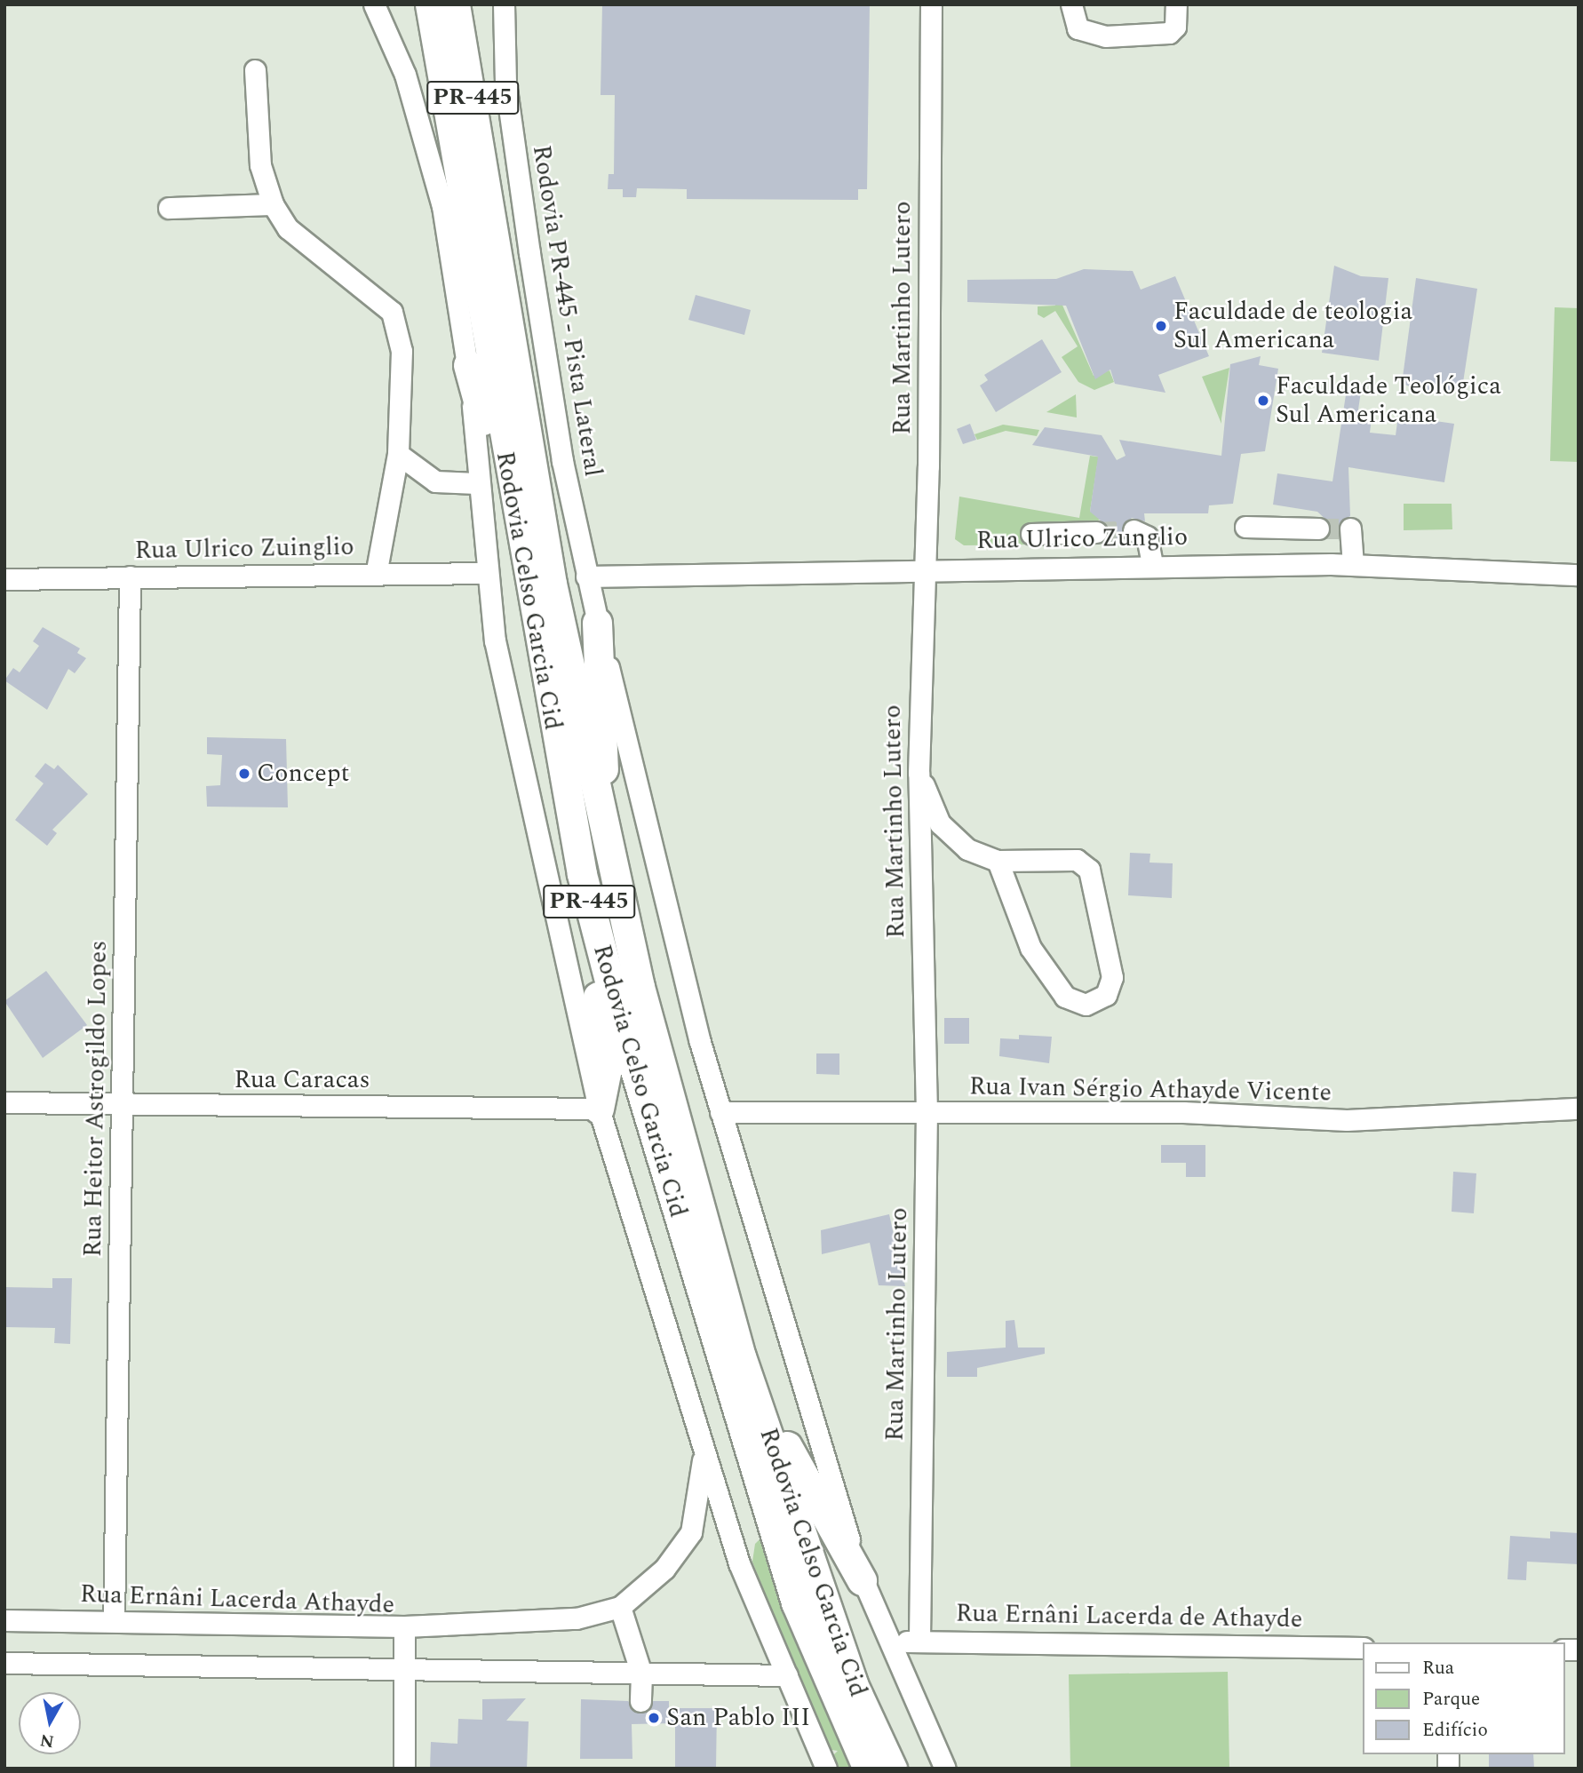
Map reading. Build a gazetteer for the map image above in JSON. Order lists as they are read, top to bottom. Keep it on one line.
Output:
{"streets":{"highway":["PR-445","Rodovia Celso Garcia Cid"],"street":["Rodovia PR-445 - Pista Lateral","Rua Martinho Lutero","Rua Ulrico Zunglio","Rua Ulrico Zuinglio","Rua Caracas","Rua Ivan Sérgio Athayde Vicente","Rua Heitor Astrogildo Lopes","Rua Ernâni Lacerda Athayde","Rua Ernâni Lacerda de Athayde"]},"crossings":[["Rodovia PR-445 - Pista Lateral","Rua Ulrico Zunglio"],["Rodovia PR-445 - Pista Lateral","Rodovia Celso Garcia Cid"],["Rua Martinho Lutero","Rua Ulrico Zunglio"],["Rua Martinho Lutero","Rua Ivan Sérgio Athayde Vicente"],["Rua Martinho Lutero","Rua Ernâni Lacerda de Athayde"],["Rua Ulrico Zuinglio","Rodovia Celso Garcia Cid"],["Rua Ulrico Zuinglio","Rua Heitor Astrogildo Lopes"],["Rodovia Celso Garcia Cid","Rua Caracas"],["Rodovia Celso Garcia Cid","Rua Ivan Sérgio Athayde Vicente"],["Rodovia Celso Garcia Cid","Rua Ernâni Lacerda de Athayde"],["Rua Caracas","Rua Heitor Astrogildo Lopes"],["Rua Heitor Astrogildo Lopes","Rua Ernâni Lacerda Athayde"]],"places":["Faculdade de teologia Sul Americana","Faculdade Teológica Sul Americana","Concept","San Pablo III"],"legend":["Rua","Parque","Edifício"],"north":"bottom"}
